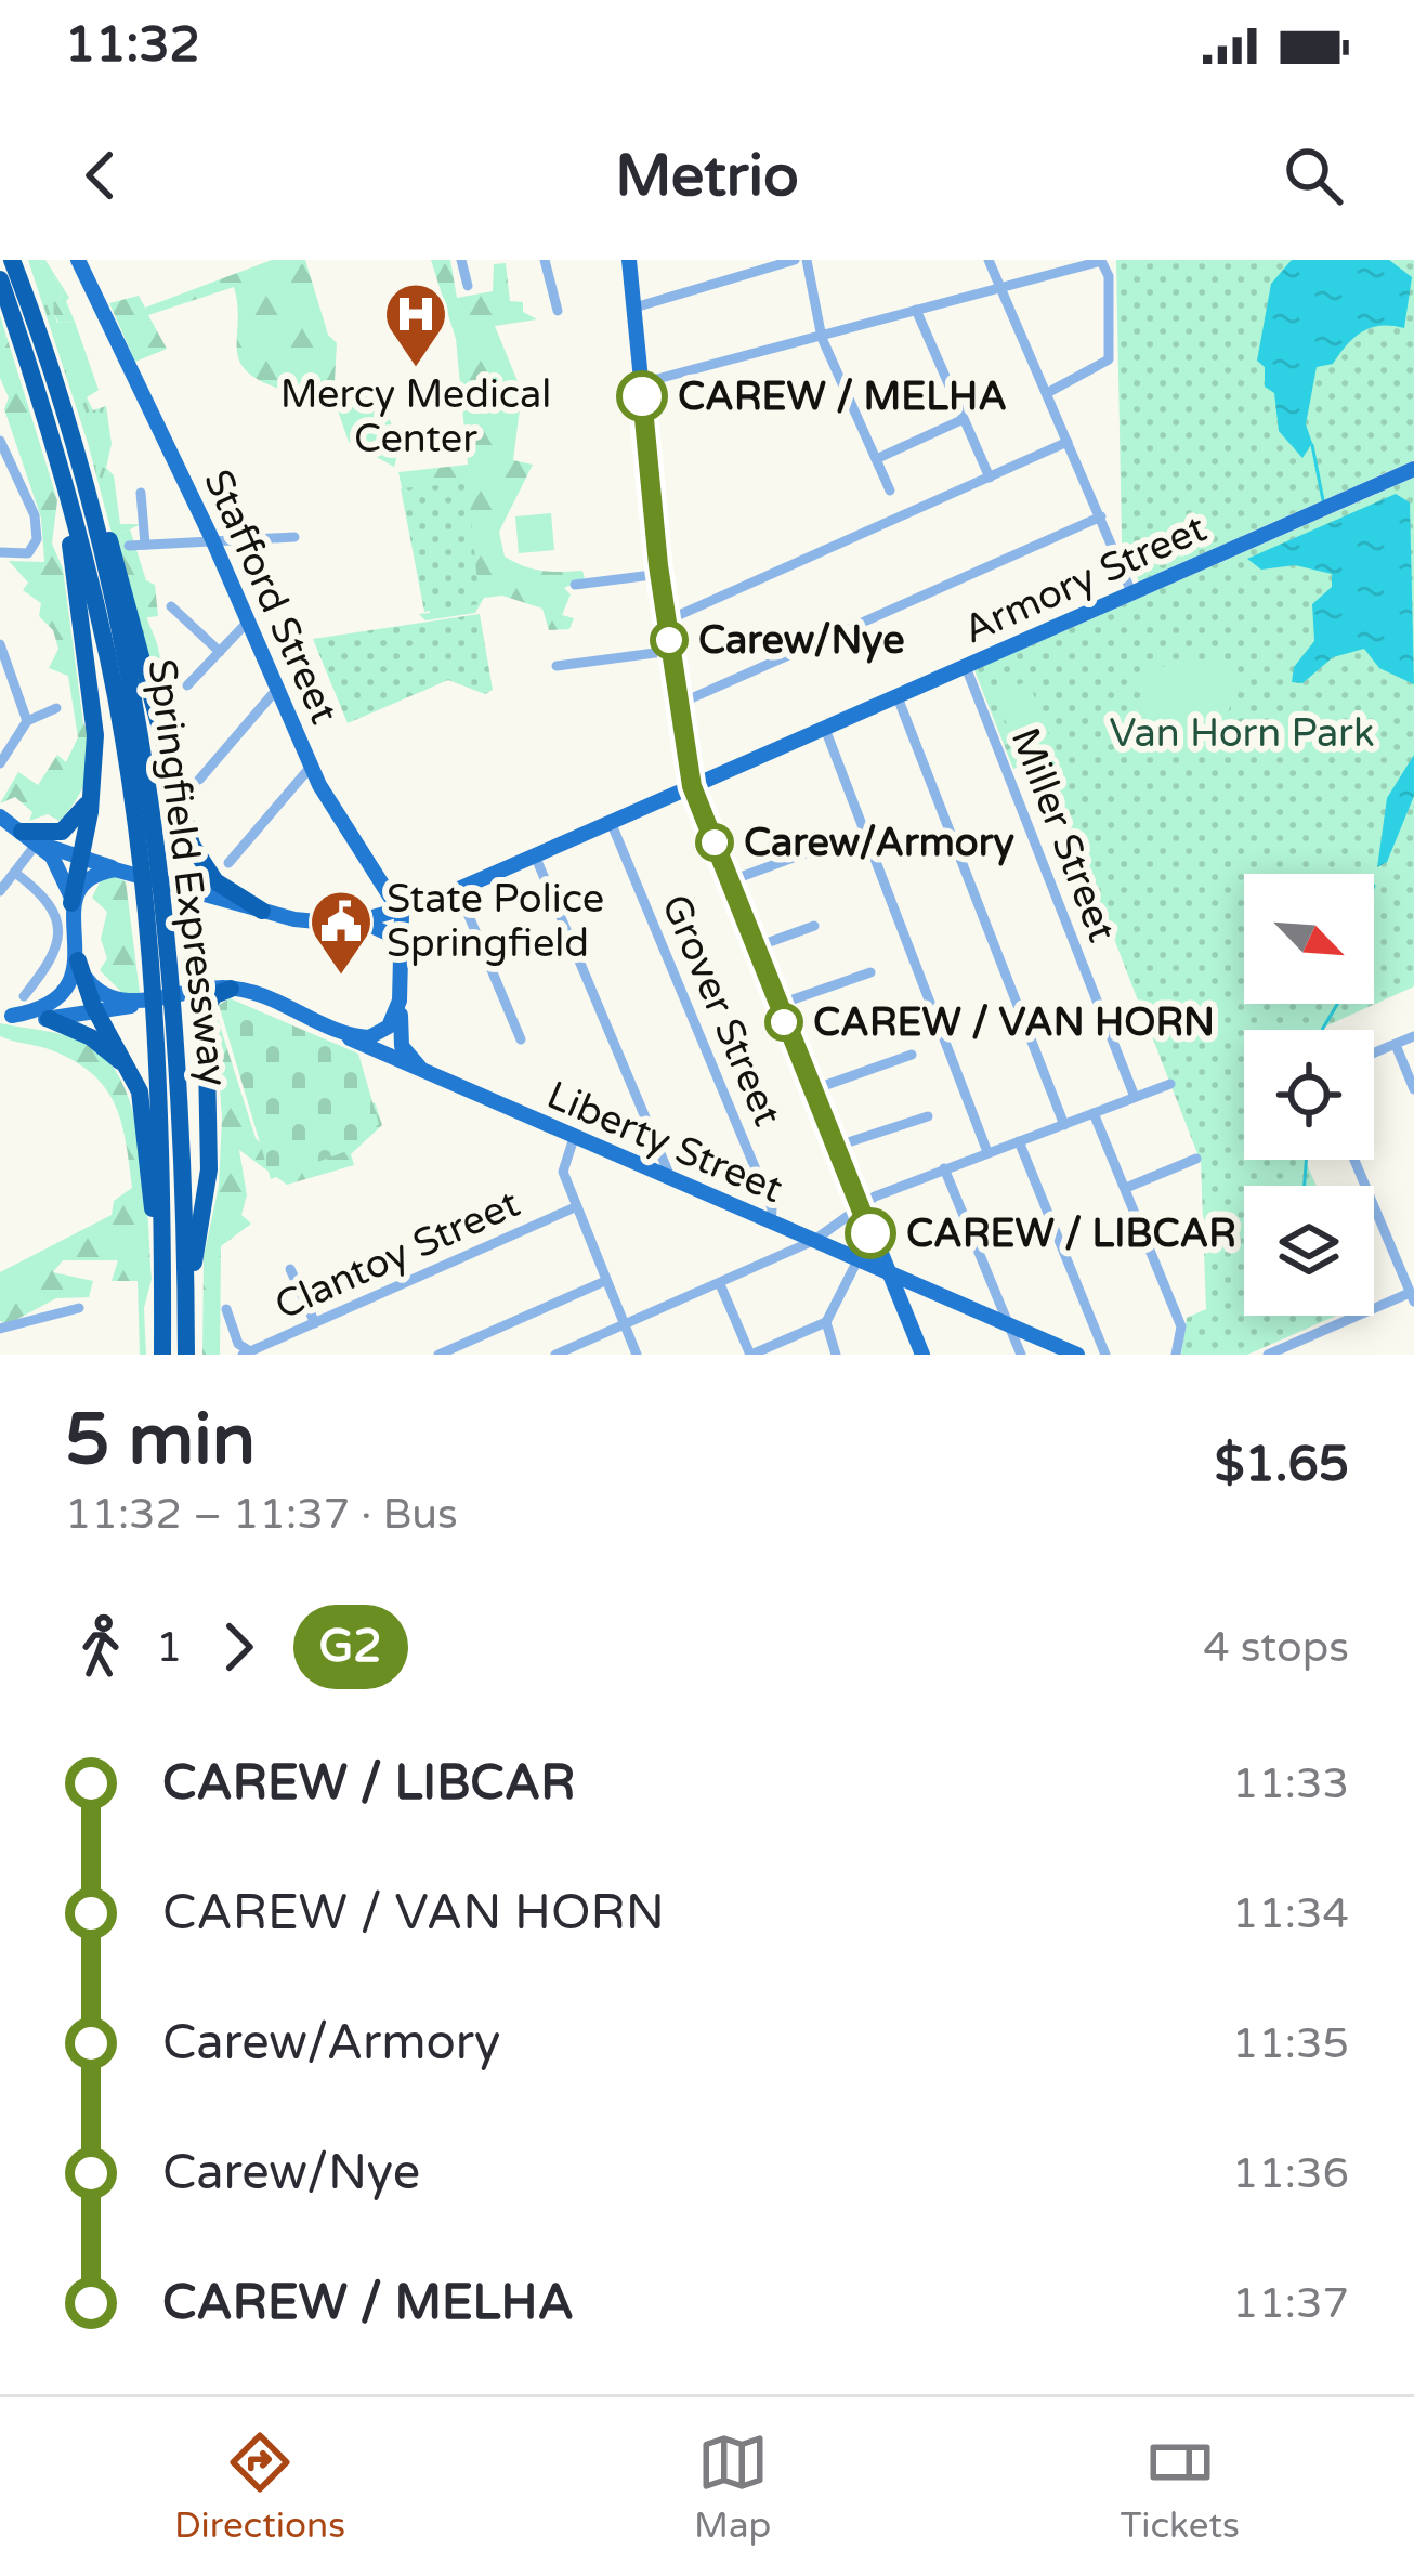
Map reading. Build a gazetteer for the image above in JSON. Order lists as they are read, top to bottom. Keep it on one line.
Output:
{"streets":{"highway":["Springfield Expressway"],"main road":["Armory Street","Stafford Street","Liberty Street"],"street":["Miller Street","Grover Street","Clantoy Street"]},"crossings":[["Armory Street","Stafford Street"],["Armory Street","Miller Street"],["Armory Street","Grover Street"],["Stafford Street","Liberty Street"],["Grover Street","Liberty Street"]],"parks":["Van Horn Park"],"places":{"hospital":["Mercy Medical Center"],"other":["CAREW / MELHA","Carew/Nye","Carew/Armory","CAREW / VAN HORN","CAREW / LIBCAR"],"public building":["State Police Springfield"]},"lines":["bus line G2"],"north":"bottom right","page":{"status":"11:32","header":"Metrio","heading":["5 min","11:32 – 11:37 · Bus","$1.65"],"legs":["1","G2","4 stops"],"list":[{"name":"CAREW / LIBCAR","value":"11:33"},{"name":"CAREW / VAN HORN","value":"11:34"},{"name":"Carew/Armory","value":"11:35"},{"name":"Carew/Nye","value":"11:36"},{"name":"CAREW / MELHA","value":"11:37"}],"tabs":["Directions","Map","Tickets"]}}
